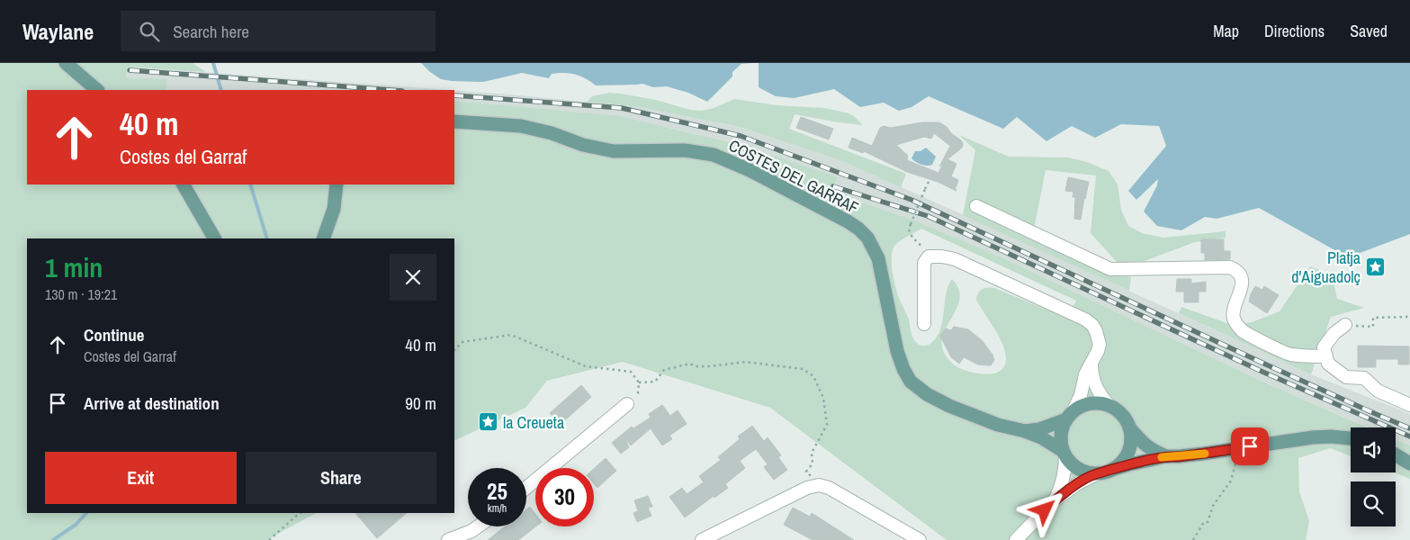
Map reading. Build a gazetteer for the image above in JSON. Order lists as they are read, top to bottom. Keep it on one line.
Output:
{"streets":{"main road":["COSTES DEL GARRAF"]},"places":{"place":["Platja d'Aiguadolç","la Creueta"]},"page":{"header":"Waylane","search":"Search here","nav":["Map","Directions","Saved"],"turn":["40 m","Costes del Garraf"],"heading":["1 min","130 m · 19:21"],"list":[{"name":"Continue","note":"Costes del Garraf","value":"40 m"},{"name":"Arrive at destination","value":"90 m"}],"buttons":["Exit","Share"],"speed":"25 km/h","limit":"30"}}
